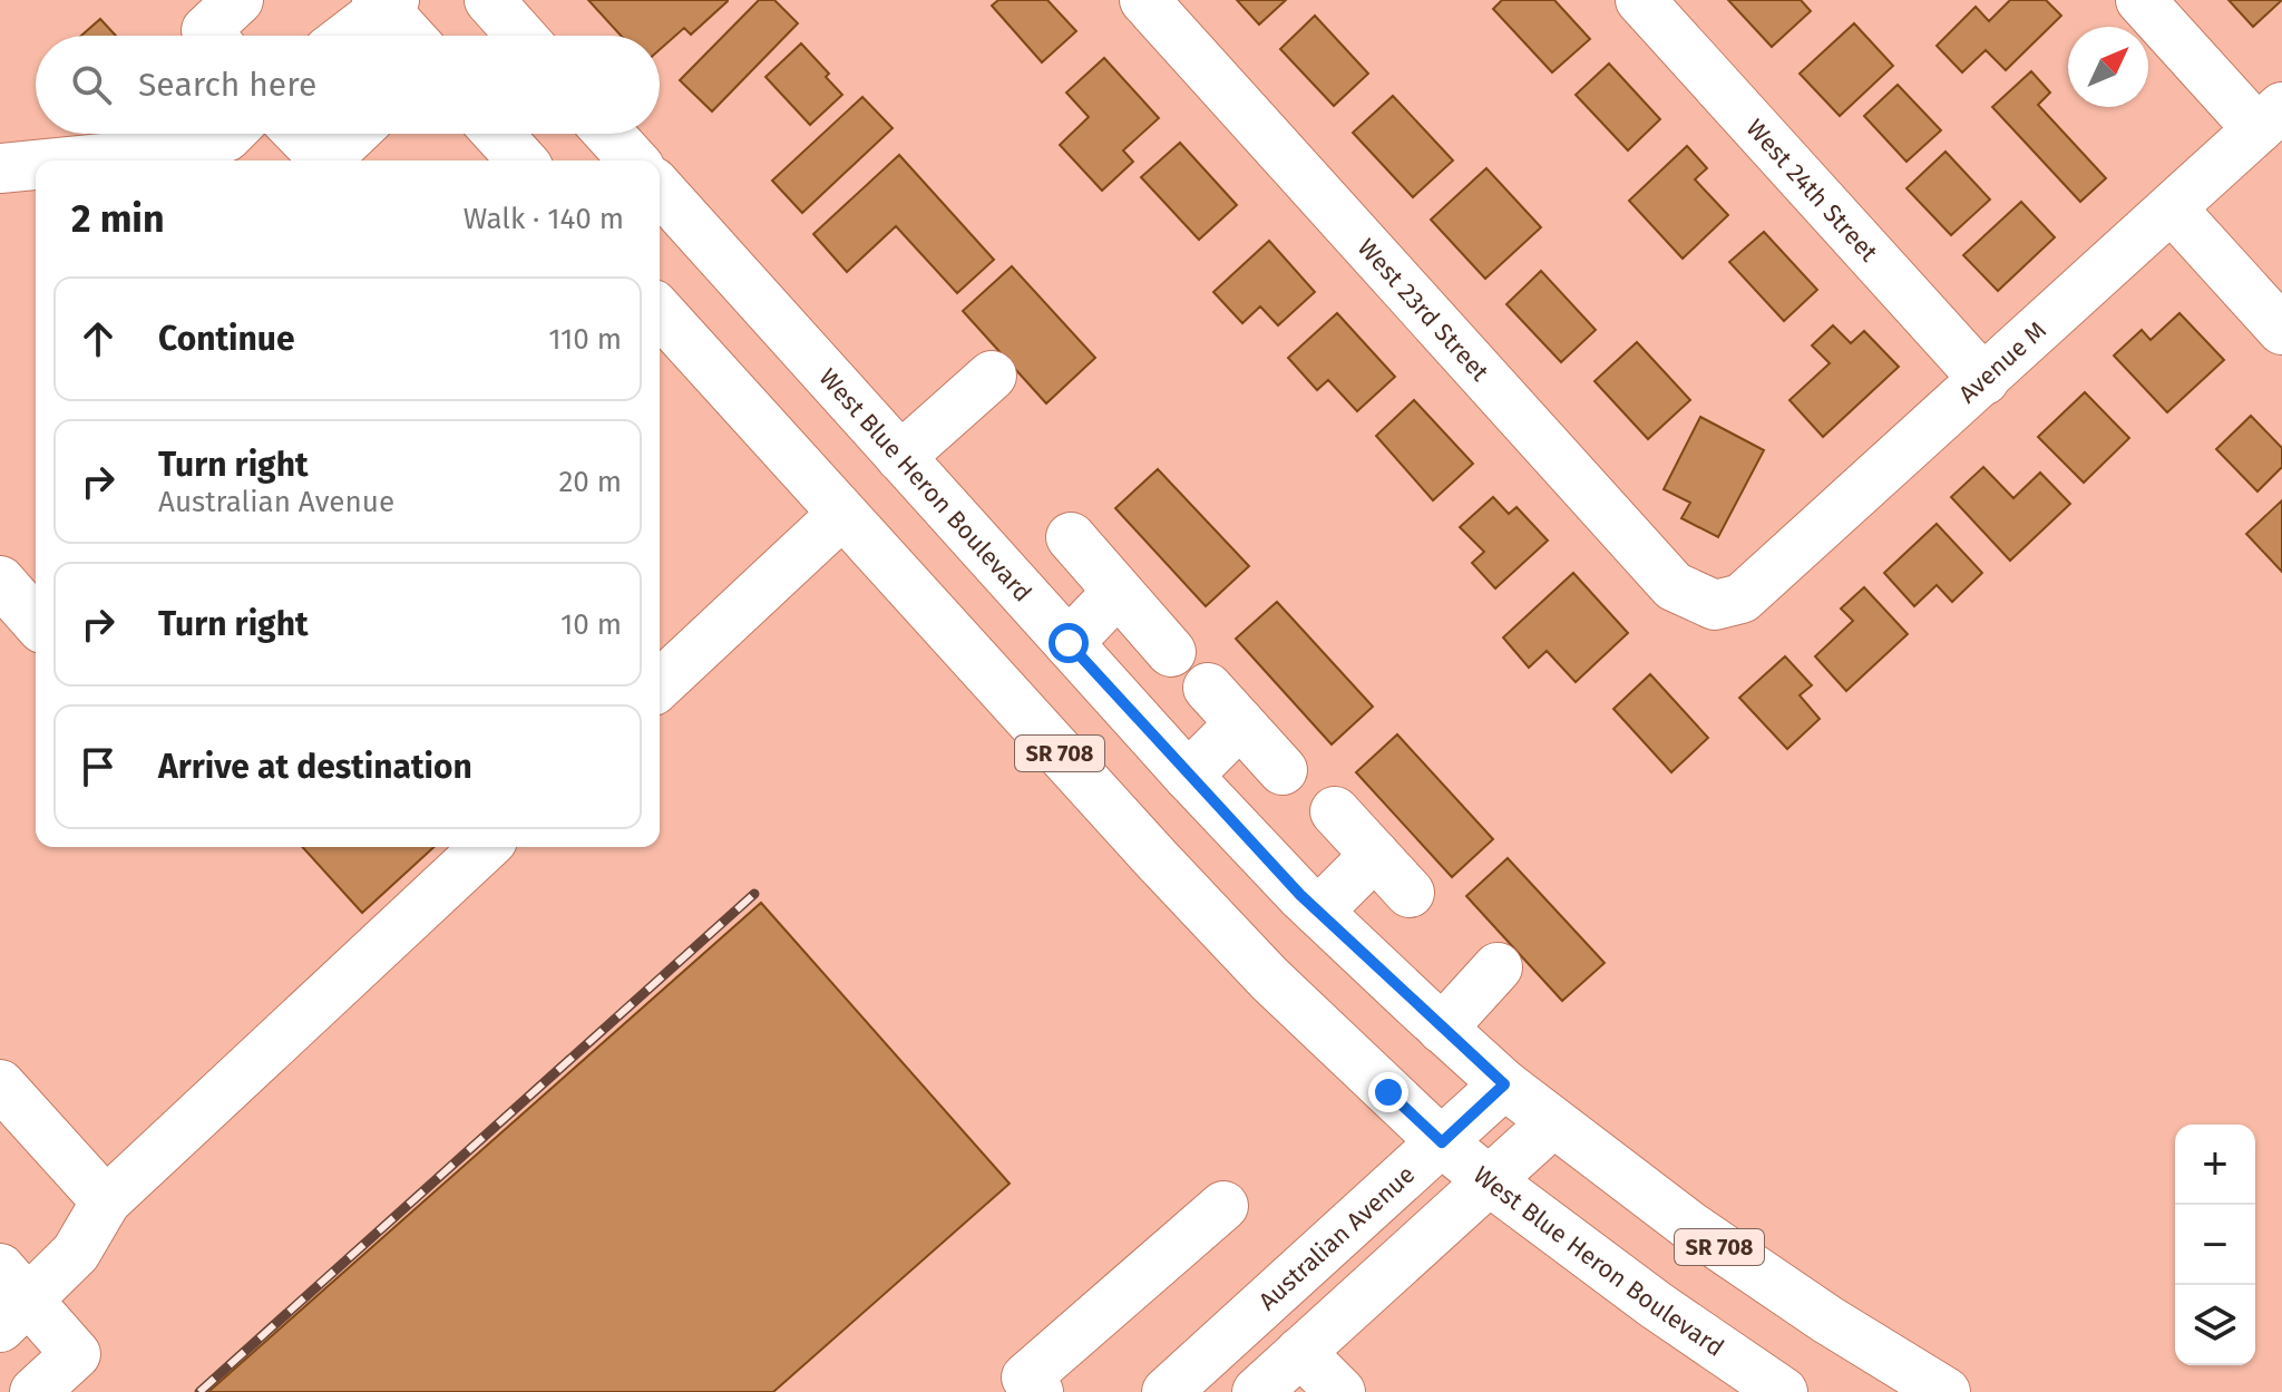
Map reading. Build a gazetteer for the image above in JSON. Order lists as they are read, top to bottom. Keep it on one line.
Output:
{"streets":{"main road":["West 24th Street","West 23rd Street","Avenue M","West Blue Heron Boulevard","SR 708","Australian Avenue"]},"crossings":[["West 24th Street","Avenue M"],["West 23rd Street","Avenue M"],["West Blue Heron Boulevard","Australian Avenue"]],"north":"top right","page":{"search":"Search here","heading":["2 min","Walk · 140 m"],"list":[["Continue","110 m"],["Turn right","Australian Avenue","20 m"],["Turn right","10 m"],"Arrive at destination"],"map_buttons":["+","−"]}}
